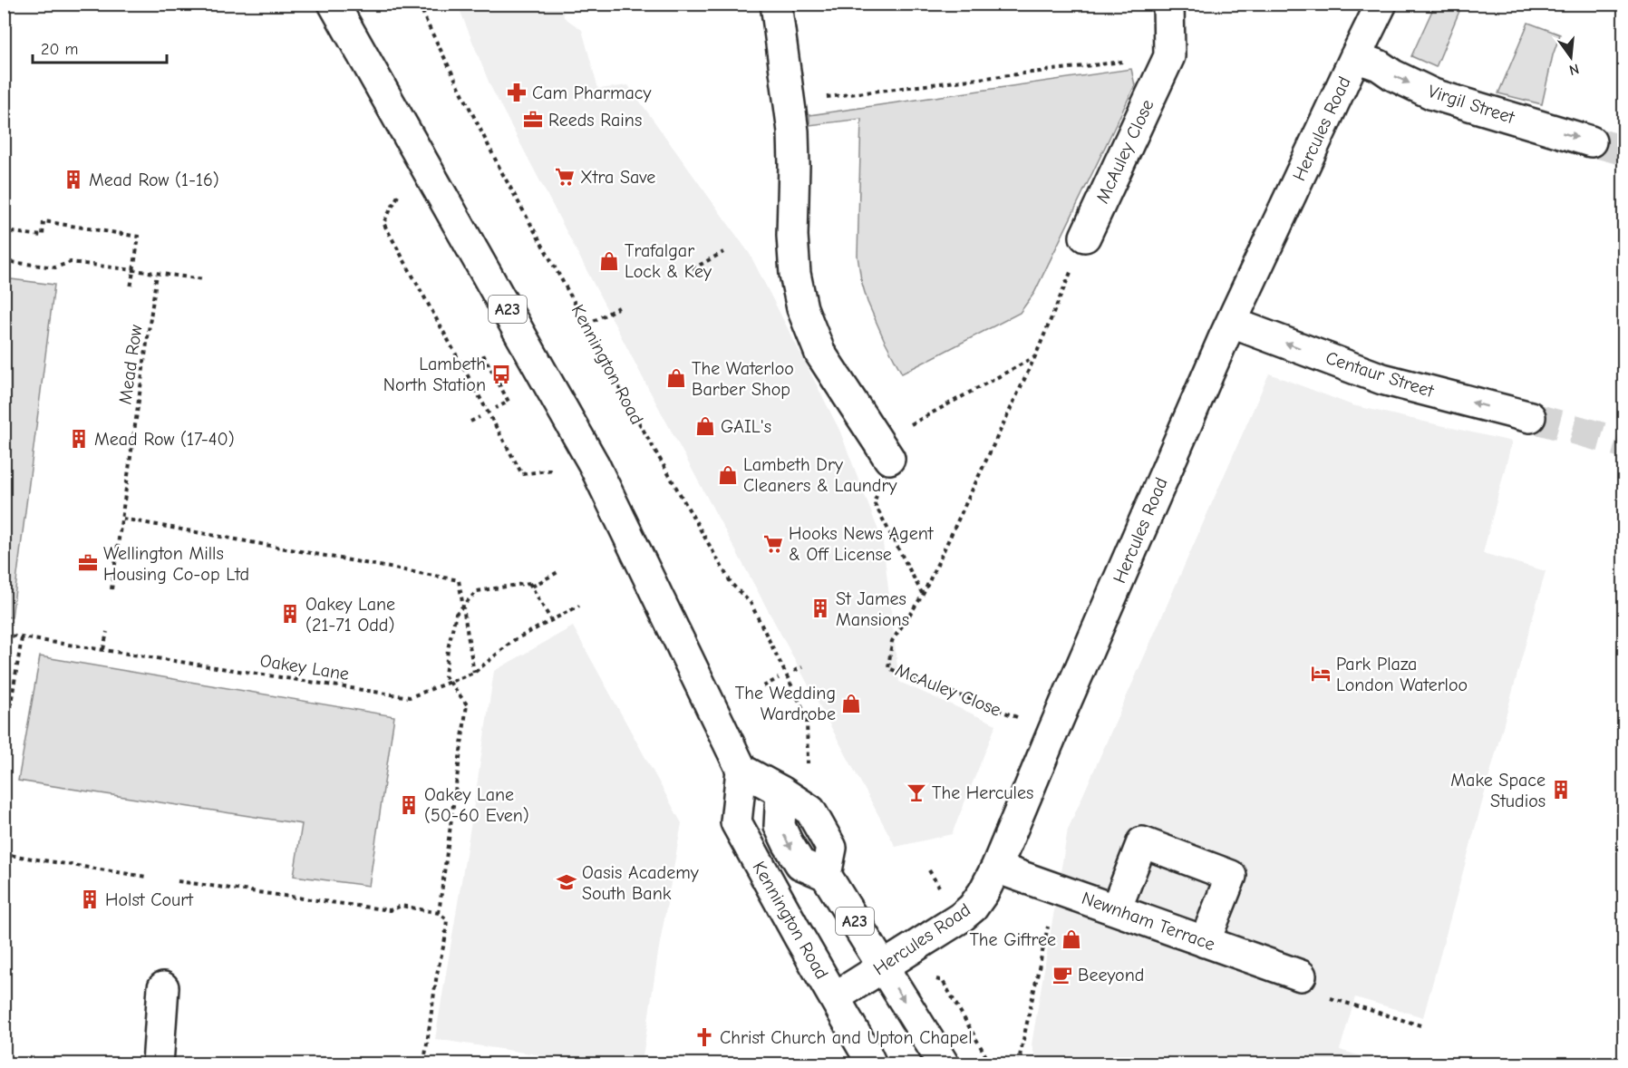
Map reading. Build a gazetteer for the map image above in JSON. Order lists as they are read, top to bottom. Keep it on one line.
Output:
{"streets":{"street":["Virgil Street","Hercules Road","McAuley Close","A23","Kennington Road","Centaur Street","Newnham Terrace"],"path":["Mead Row","Oakey Lane"]},"crossings":[["Virgil Street","Hercules Road"],["Hercules Road","McAuley Close"],["Hercules Road","A23"],["Hercules Road","Kennington Road"],["Hercules Road","Centaur Street"],["Hercules Road","Newnham Terrace"],["A23","Kennington Road"]],"one_way":["Virgil Street","Centaur Street"],"places":{"pharmacy":["Cam Pharmacy"],"office":["Reeds Rains","Wellington Mills Housing Co-op Ltd"],"supermarket":["Xtra Save","Hooks News Agent & Off License"],"building":["Mead Row (1-16)","Mead Row (17-40)","St James Mansions","Oakey Lane (21-71 Odd)","Make Space Studios","Oakey Lane (50-60 Even)","Holst Court"],"shop":["Trafalgar Lock & Key","The Waterloo Barber Shop","GAIL's","Lambeth Dry Cleaners & Laundry","The Wedding Wardrobe","The Giftree"],"bus stop":["Lambeth North Station"],"hotel":["Park Plaza London Waterloo"],"bar":["The Hercules"],"school or university":["Oasis Academy South Bank"],"cafe":["Beeyond"],"church":["Christ Church and Upton Chapel"]},"scale_bar":"20 m","north":"bottom"}
